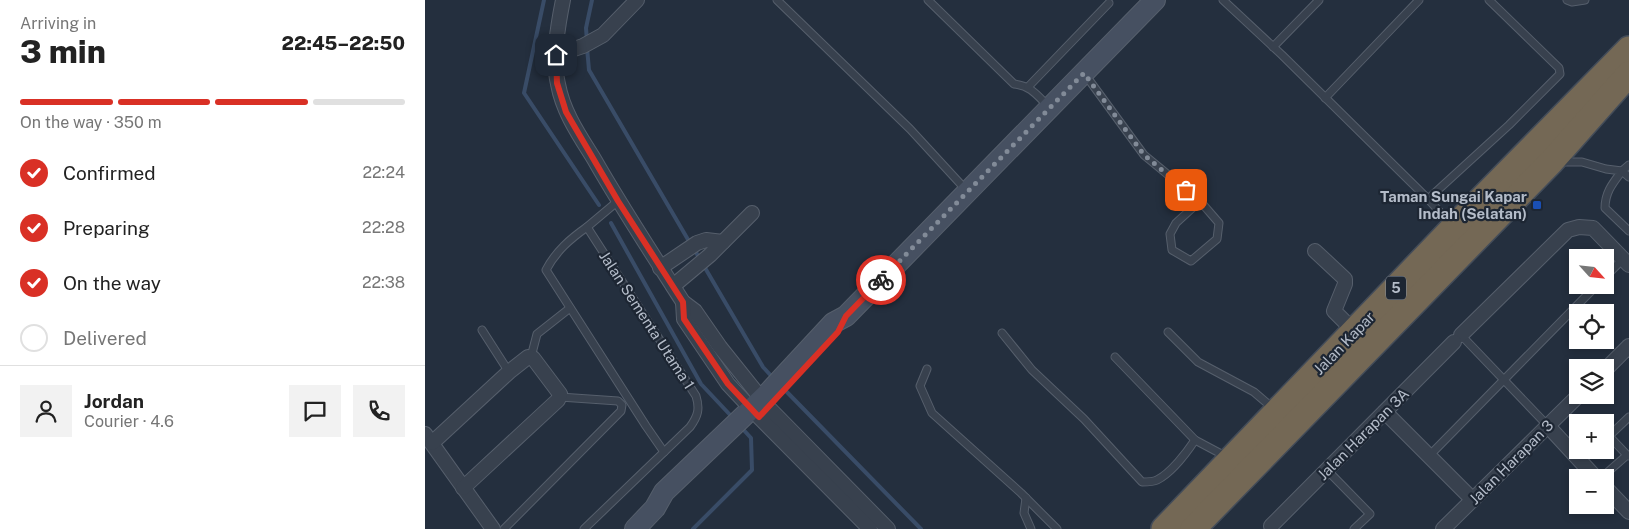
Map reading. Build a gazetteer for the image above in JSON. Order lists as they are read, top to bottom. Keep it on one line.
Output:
{"streets":{"highway":["5","Jalan Kapar"],"street":["Jalan Harapan 3A","Jalan Harapan 3"],"lane":["Jalan Sementa Utama 1"]},"places":{"transit":["Taman Sungai Kapar Indah (Selatan)"]},"north":"bottom right","page":{"heading":["3 min","Arriving in","22:45–22:50"],"panel":["Jordan","Courier · 4.6"],"bar":"On the way · 350 m","list":[["Confirmed","22:24"],["Preparing","22:28"],["On the way","22:38"],"Delivered"],"map_buttons":["+","−"]}}
